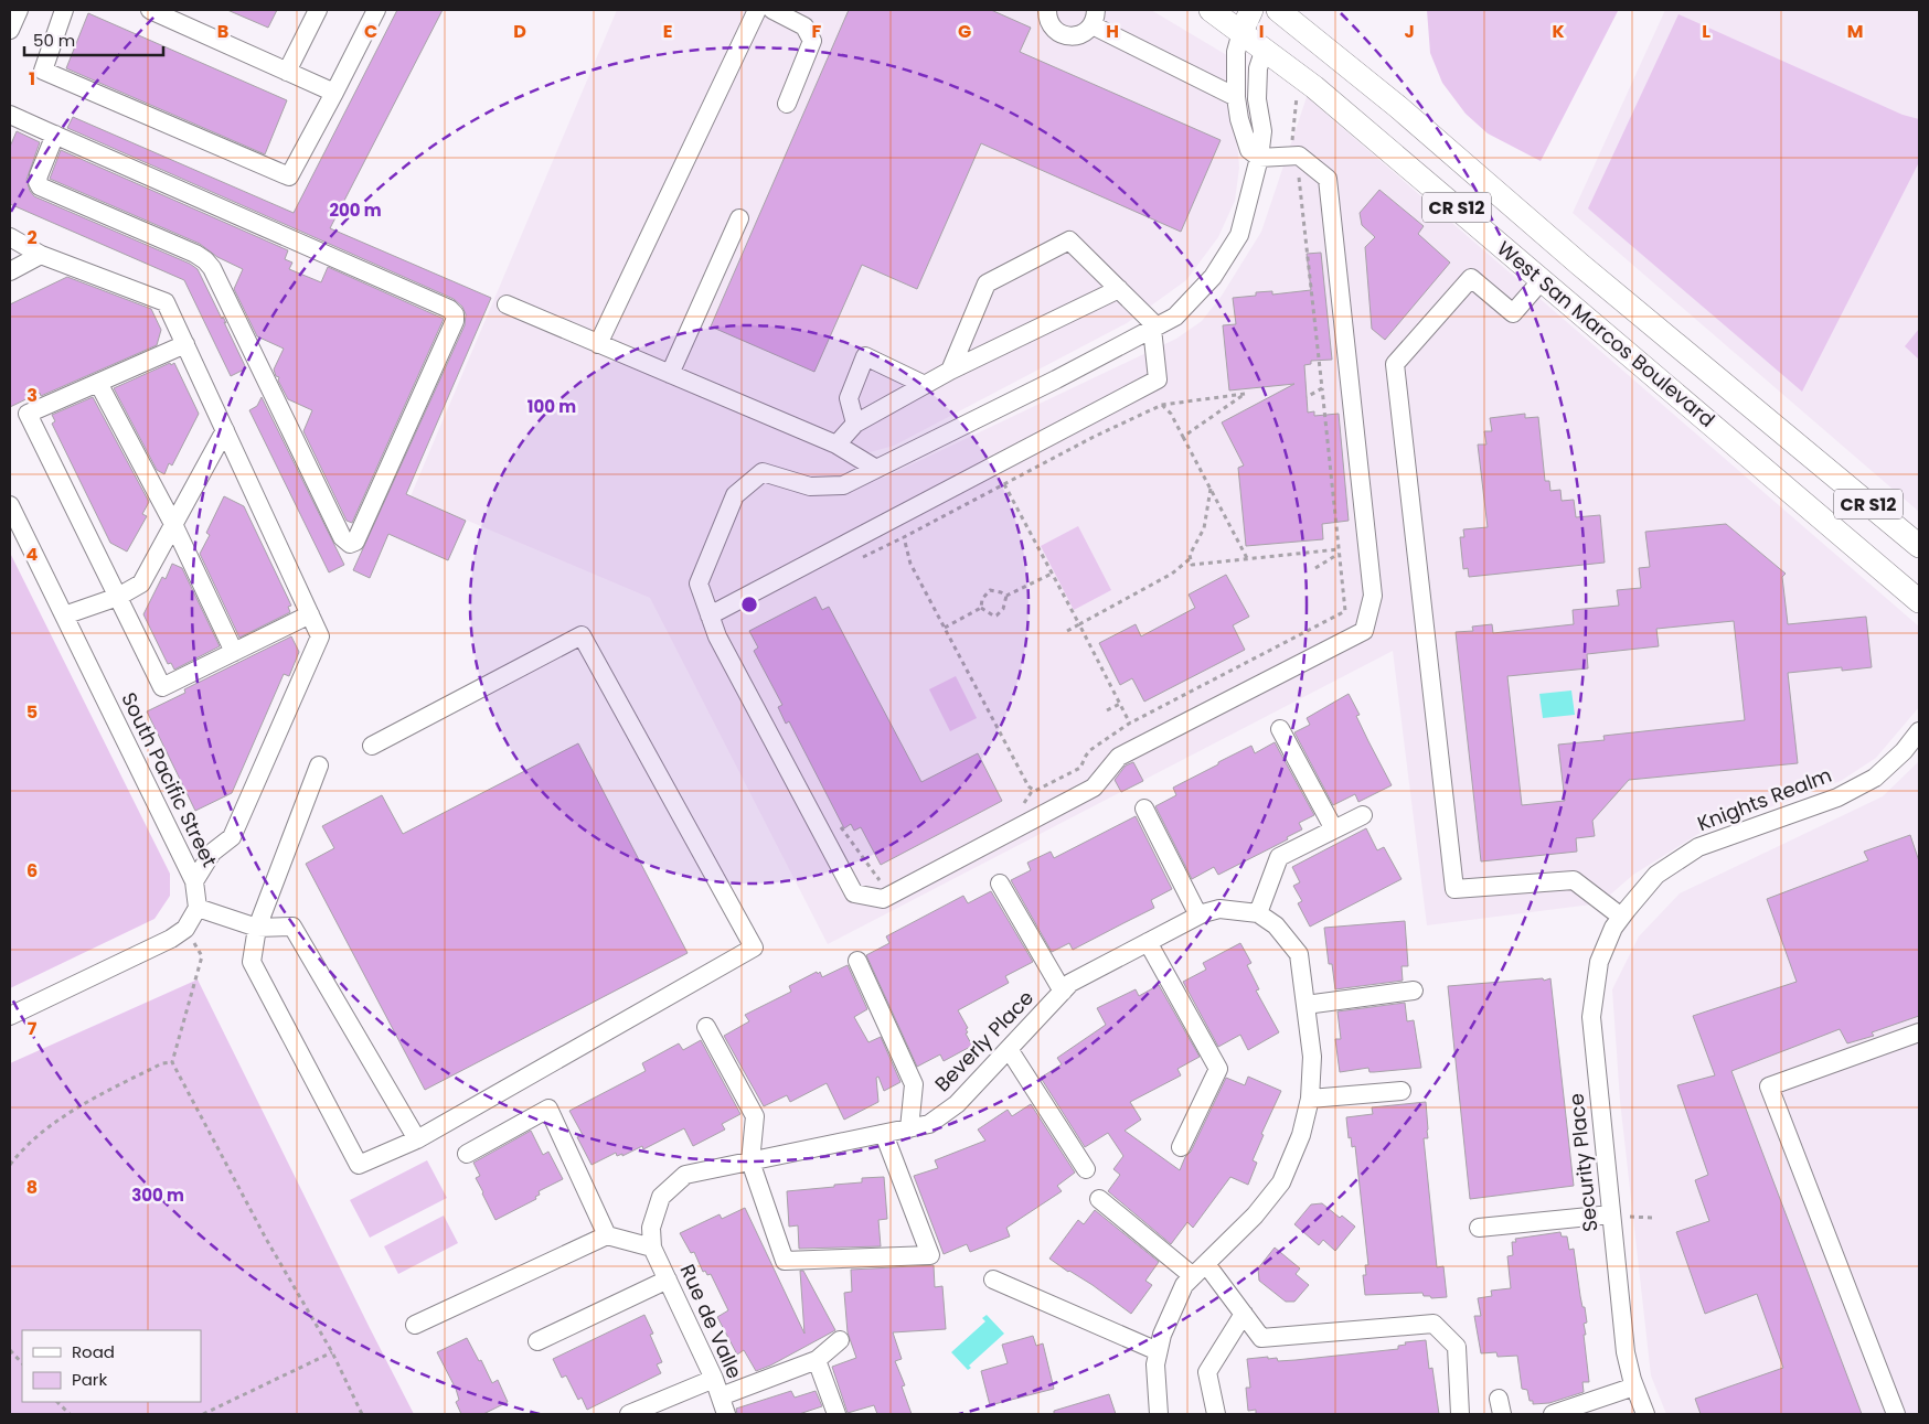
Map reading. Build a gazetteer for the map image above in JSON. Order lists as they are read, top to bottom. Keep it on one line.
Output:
{"streets":{"main road":["CR S12","West San Marcos Boulevard"],"street":["South Pacific Street","Knights Realm","Beverly Place","Security Place","Rue de Valle"]},"crossings":[["Knights Realm","Security Place"],["Beverly Place","Rue de Valle"]],"legend":["Road","Park"],"scale_bar":"50 m","grid":{"columns":["B","C","D","E","F","G","H","I","J","K","L","M"],"rows":["1","2","3","4","5","6","7","8"]},"rings":["200 m","100 m","300 m"]}
